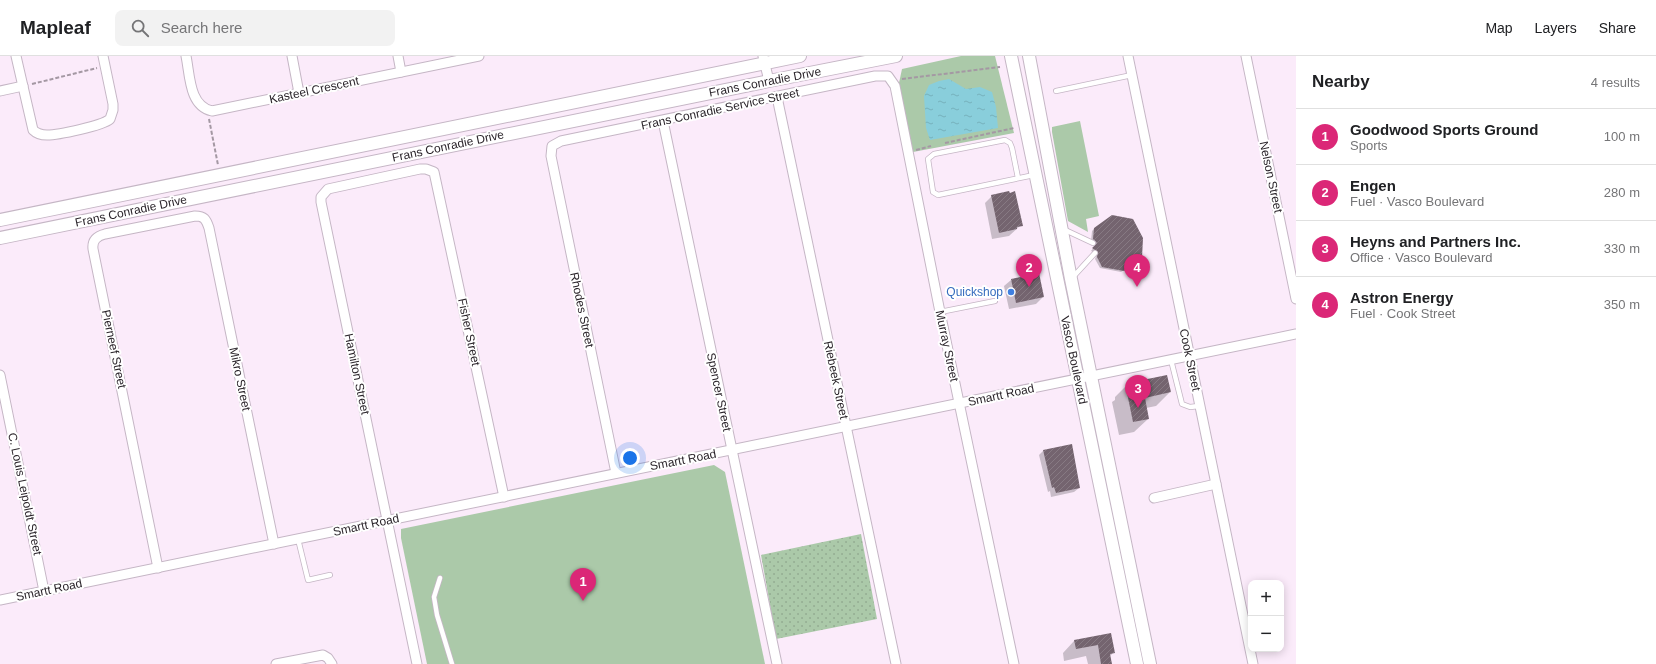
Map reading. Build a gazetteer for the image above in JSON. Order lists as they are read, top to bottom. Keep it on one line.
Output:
{"streets":{"main road":["Frans Conradie Drive","Vasco Boulevard"],"street":["Kasteel Crescent","Frans Conradie Service Street","Nelson Street","Rhodes Street","Fisher Street","Murray Street","Pierneef Street","Cook Street","Hamilton Street","Mikro Street","Riebeek Street","Spencer Street","Smartt Road","C. Louis Leipoldt Street"]},"crossings":[["Frans Conradie Service Street","Rhodes Street"],["Frans Conradie Service Street","Murray Street"],["Frans Conradie Service Street","Riebeek Street"],["Frans Conradie Service Street","Spencer Street"],["Rhodes Street","Smartt Road"],["Fisher Street","Hamilton Street"],["Fisher Street","Smartt Road"],["Murray Street","Smartt Road"],["Pierneef Street","Mikro Street"],["Pierneef Street","Smartt Road"],["Vasco Boulevard","Smartt Road"],["Cook Street","Smartt Road"],["Hamilton Street","Smartt Road"],["Mikro Street","Smartt Road"],["Riebeek Street","Smartt Road"],["Spencer Street","Smartt Road"],["Smartt Road","C. Louis Leipoldt Street"]],"places":["Quickshop"],"page":{"header":"Mapleaf","search":"Search here","nav":["Map","Layers","Share"],"heading":["Nearby","4 results"],"list":[{"mark":"1","name":"Goodwood Sports Ground","note":"Sports","value":"100 m"},{"mark":"2","name":"Engen","note":"Fuel · Vasco Boulevard","value":"280 m"},{"mark":"3","name":"Heyns and Partners Inc.","note":"Office · Vasco Boulevard","value":"330 m"},{"mark":"4","name":"Astron Energy","note":"Fuel · Cook Street","value":"350 m"}],"pins":["2","4","3","1"],"map_buttons":["+","−"]}}
